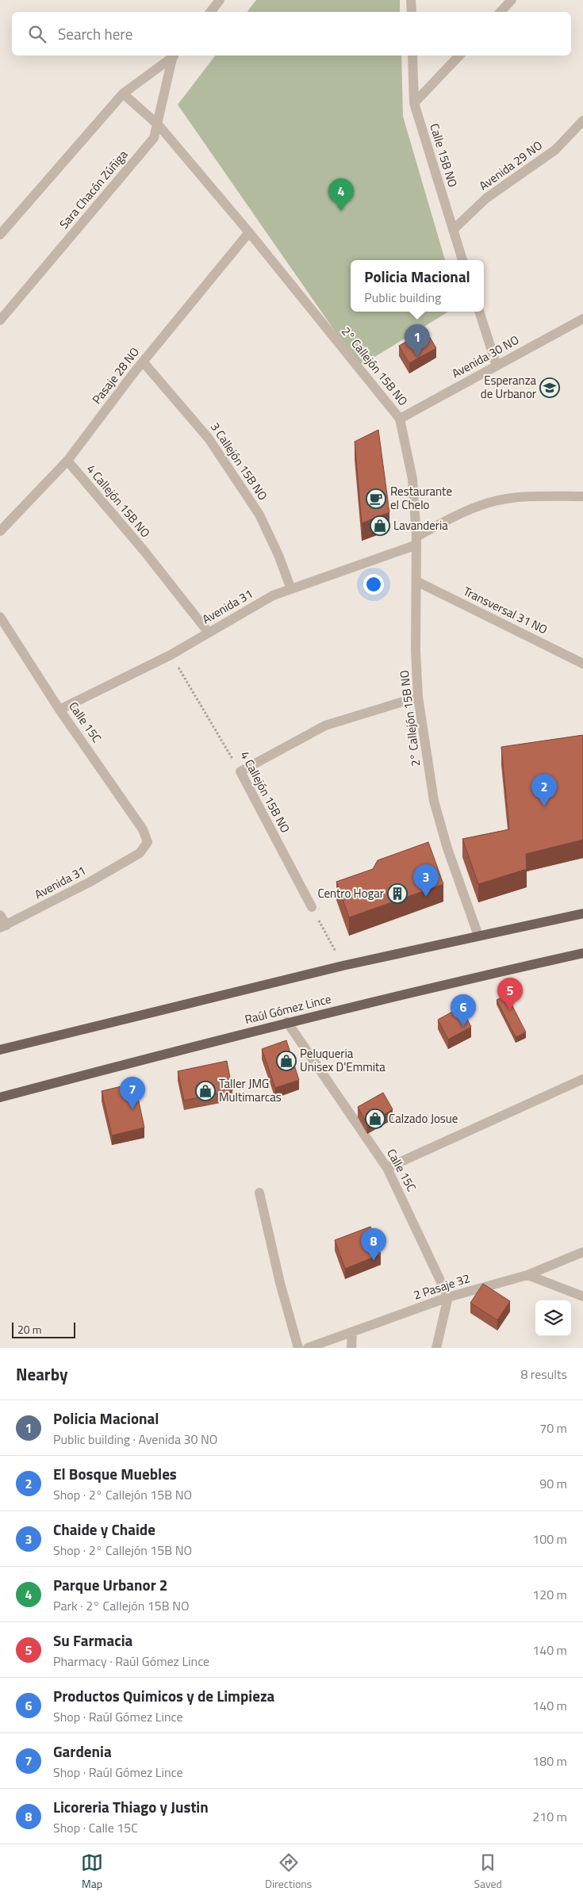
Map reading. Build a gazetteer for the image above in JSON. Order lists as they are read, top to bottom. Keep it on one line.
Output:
{"streets":{"main road":["Raúl Gómez Lince"],"street":["Calle 15B NO","Avenida 29 NO","Sara Chacón Zúñiga","Avenida 30 NO","2° Callejón 15B NO","Pasaje 28 NO","3 Callejón 15B NO","4 Callejón 15B NO","Avenida 31","Transversal 31 NO","Calle 15C","2 Pasaje 32"]},"crossings":[["Calle 15B NO","Avenida 29 NO"],["Sara Chacón Zúñiga","2° Callejón 15B NO"],["Avenida 30 NO","2° Callejón 15B NO"],["2° Callejón 15B NO","Pasaje 28 NO"],["2° Callejón 15B NO","Avenida 31"],["2° Callejón 15B NO","Transversal 31 NO"],["Pasaje 28 NO","3 Callejón 15B NO"],["Pasaje 28 NO","4 Callejón 15B NO"],["3 Callejón 15B NO","Avenida 31"],["4 Callejón 15B NO","Avenida 31"],["Avenida 31","Calle 15C"],["Calle 15C","Raúl Gómez Lince"],["Calle 15C","2 Pasaje 32"]],"places":{"school or university":["Esperanza de Urbanor"],"cafe":["Restaurante el Chelo"],"shop":["Lavanderia","Peluqueria Unisex D'Emmita","Taller JMG Multimarcas","Calzado Josue"],"building":["Centro Hogar"]},"scale_bar":"20 m","page":{"search":"Search here","pins":["4","1","2","3","5","6","7","8"],"popup":["Policia Macional","Public building"],"scale":"20 m","heading":["Nearby","8 results"],"list":[{"mark":"1","name":"Policia Macional","note":"Public building · Avenida 30 NO","value":"70 m"},{"mark":"2","name":"El Bosque Muebles","note":"Shop · 2° Callejón 15B NO","value":"90 m"},{"mark":"3","name":"Chaide y Chaide","note":"Shop · 2° Callejón 15B NO","value":"100 m"},{"mark":"4","name":"Parque Urbanor 2","note":"Park · 2° Callejón 15B NO","value":"120 m"},{"mark":"5","name":"Su Farmacia","note":"Pharmacy · Raúl Gómez Lince","value":"140 m"},{"mark":"6","name":"Productos Quimicos y de Limpieza","note":"Shop · Raúl Gómez Lince","value":"140 m"},{"mark":"7","name":"Gardenia","note":"Shop · Raúl Gómez Lince","value":"180 m"},{"mark":"8","name":"Licoreria Thiago y Justin","note":"Shop · Calle 15C","value":"210 m"}],"nav":["Map","Directions","Saved"]}}
